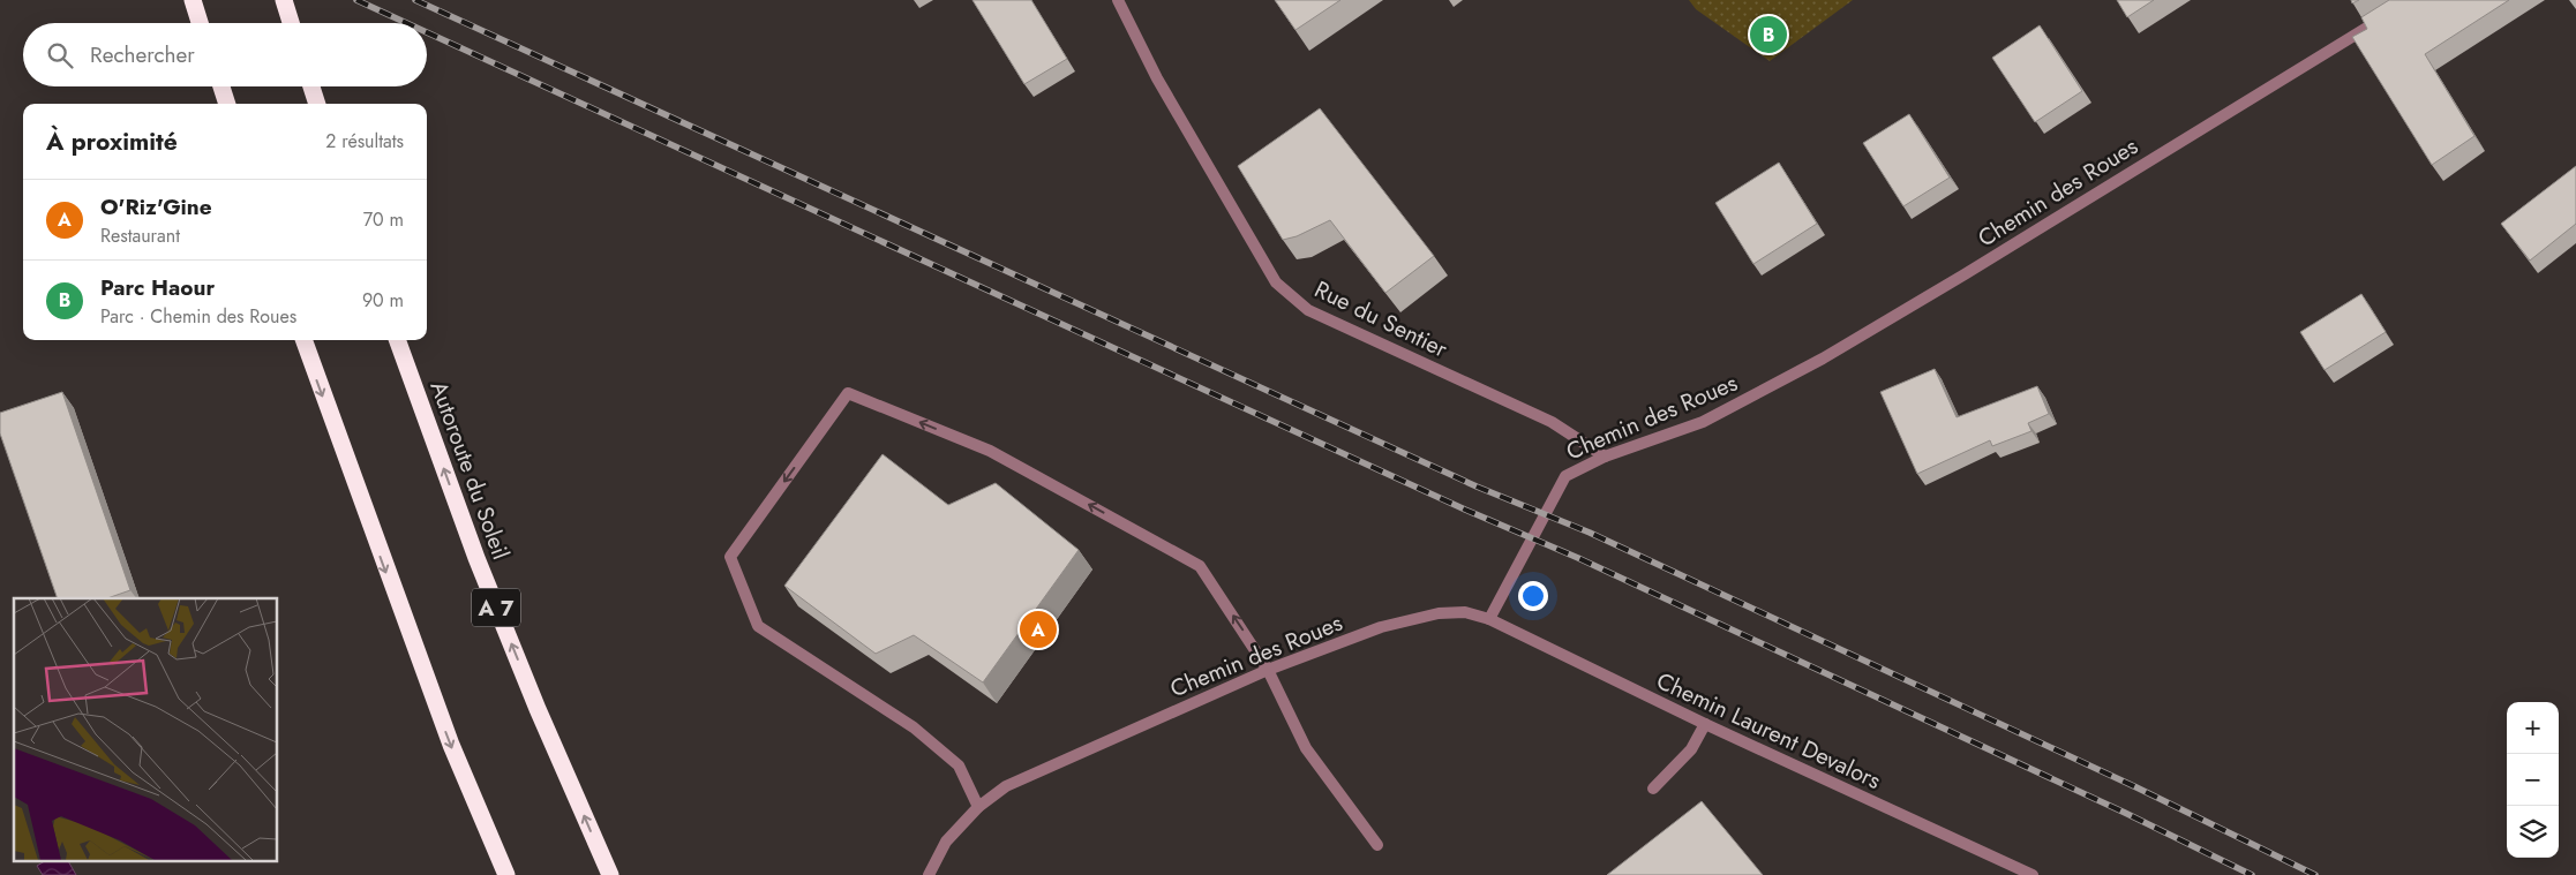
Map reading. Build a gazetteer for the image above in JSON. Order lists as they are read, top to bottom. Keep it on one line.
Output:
{"streets":{"highway":["Autoroute du Soleil","A 7"],"street":["Chemin des Roues","Rue du Sentier","Chemin Laurent Devalors"]},"crossings":[["Chemin des Roues","Rue du Sentier"],["Chemin des Roues","Chemin Laurent Devalors"]],"page":{"pins":["B","A"],"search":"Rechercher","heading":["À proximité","2 résultats"],"list":[{"mark":"A","name":"O'Riz'Gine","note":"Restaurant","value":"70 m"},{"mark":"B","name":"Parc Haour","note":"Parc · Chemin des Roues","value":"90 m"}],"map_buttons":["+","−"]}}
